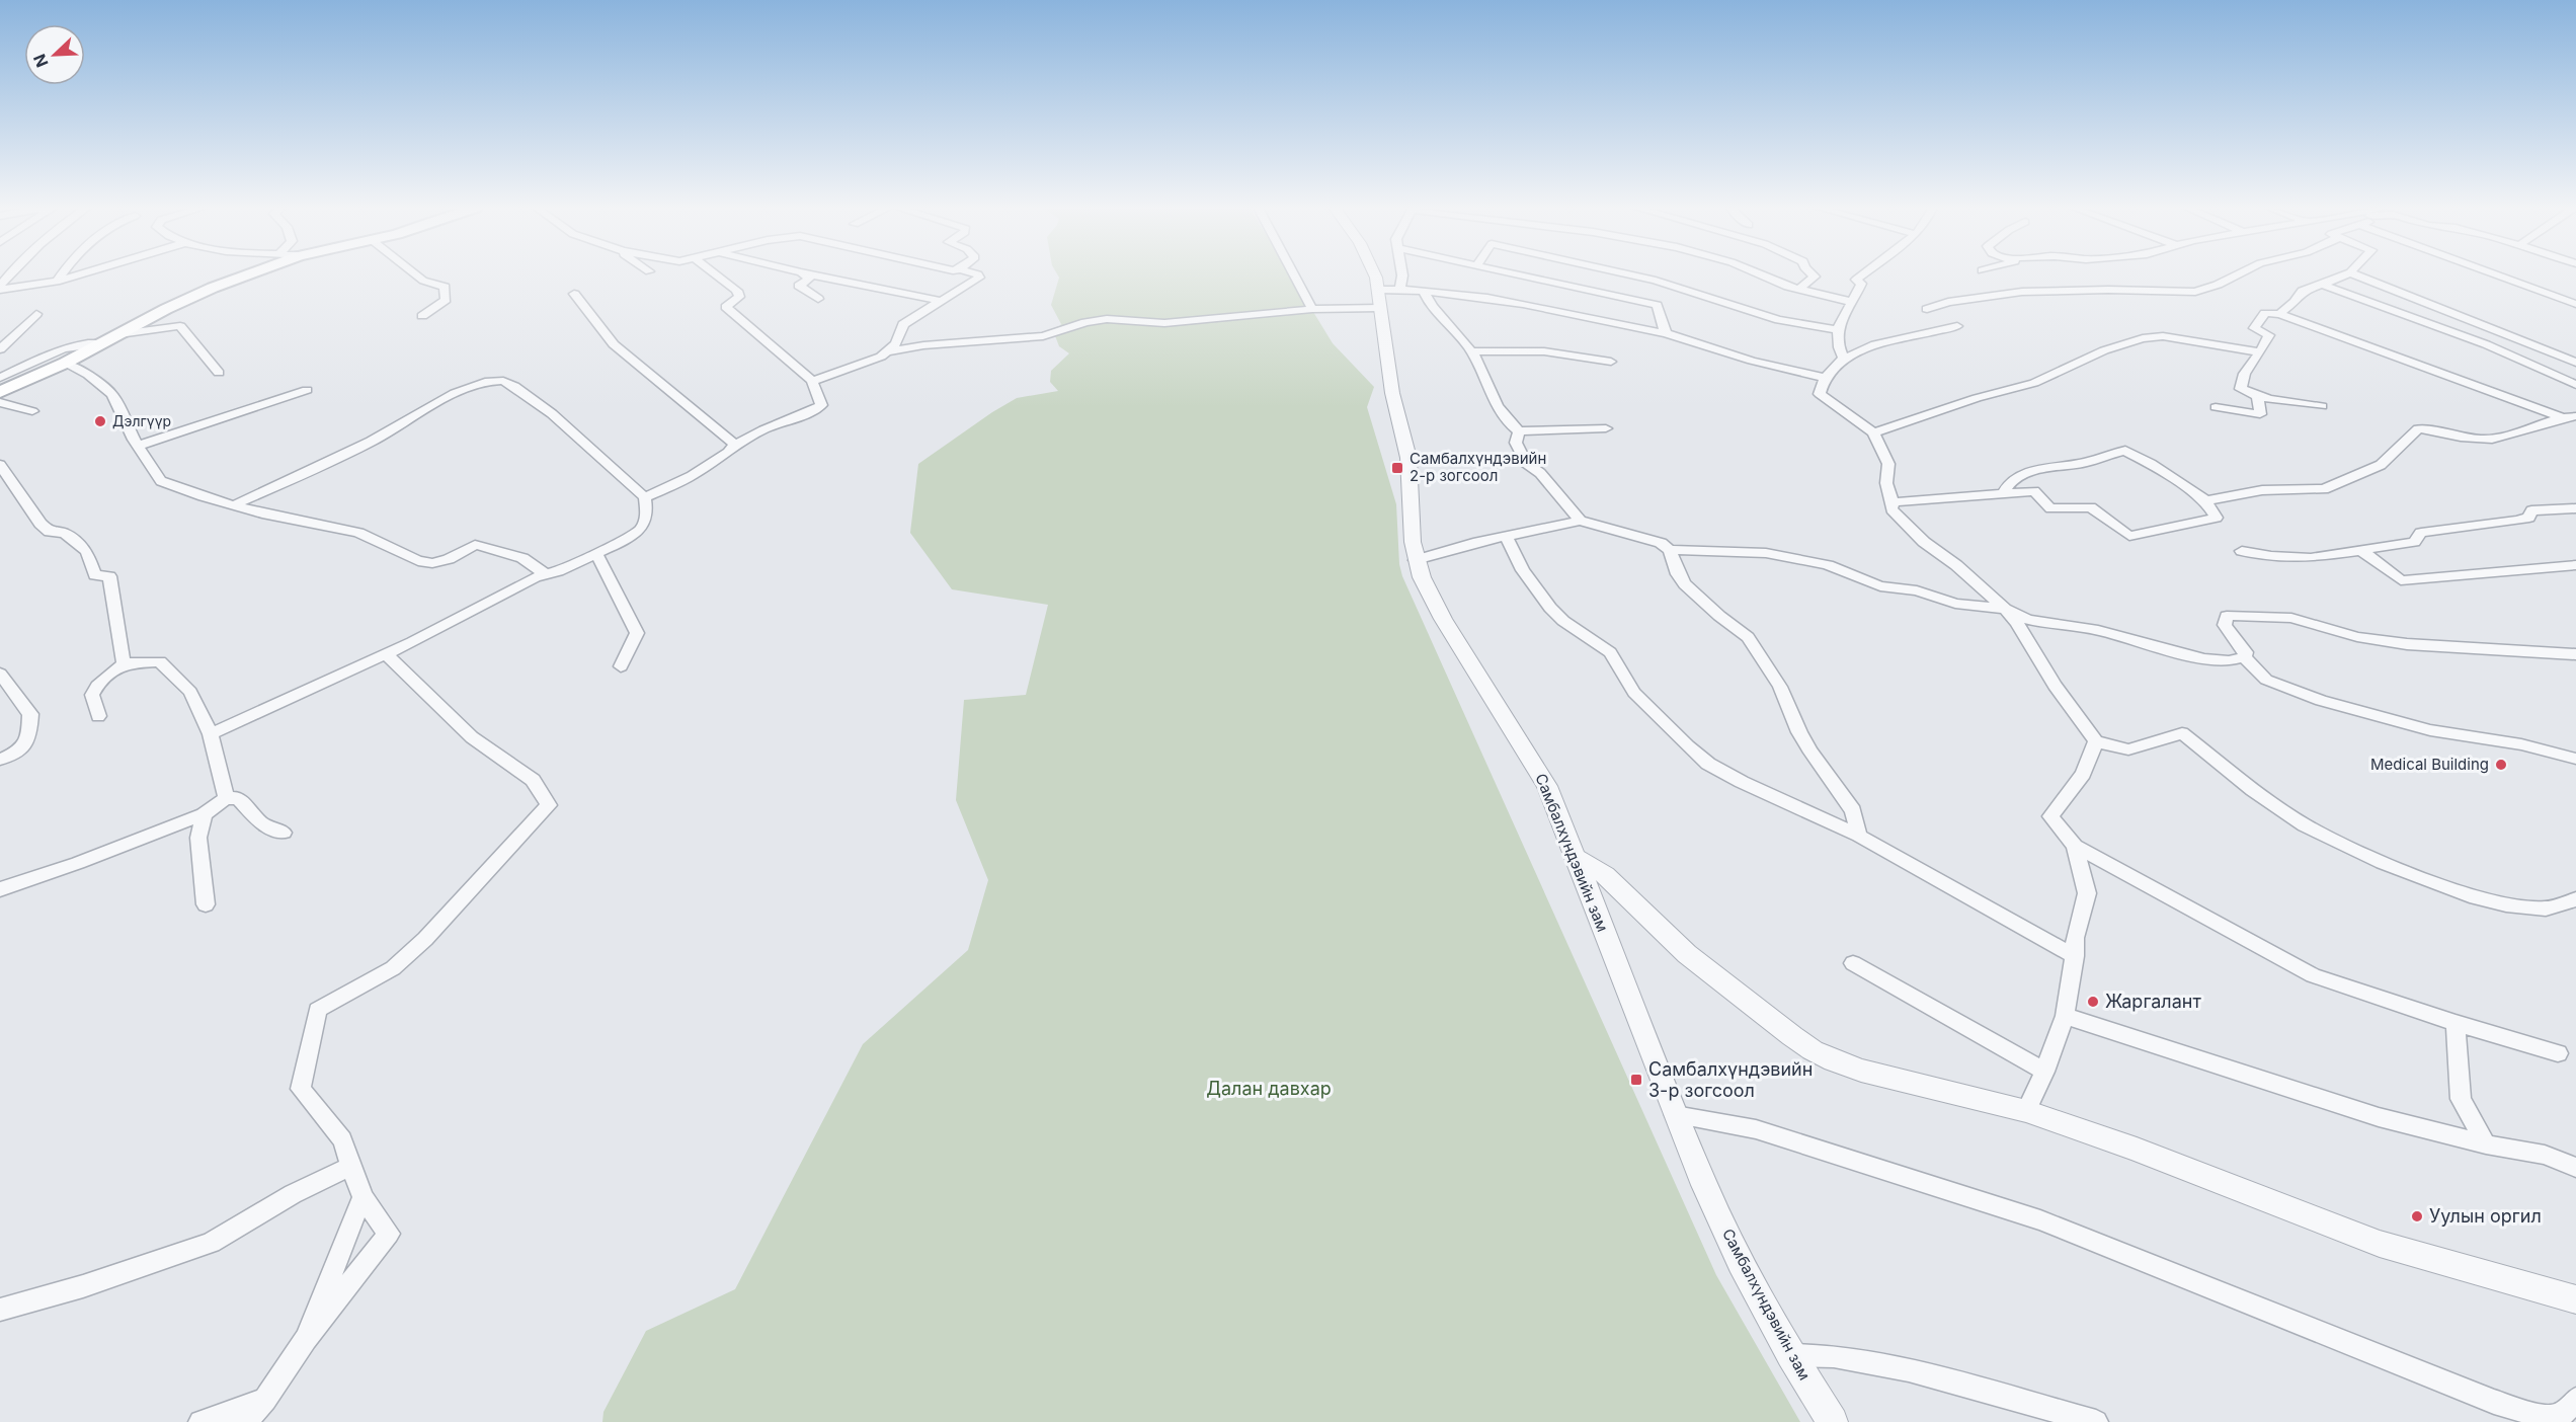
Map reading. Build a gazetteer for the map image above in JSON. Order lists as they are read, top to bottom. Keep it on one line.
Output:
{"streets":{"street":["Самбалхүндэвийн зам"]},"parks":["Далан давхар"],"places":{"other":["Дэлгүүр","Medical Building","Жаргалант","Уулын оргил"],"transit":["Самбалхүндэвийн 2-р зогсоол","Самбалхүндэвийн 3-р зогсоол"]},"north":"bottom left"}
